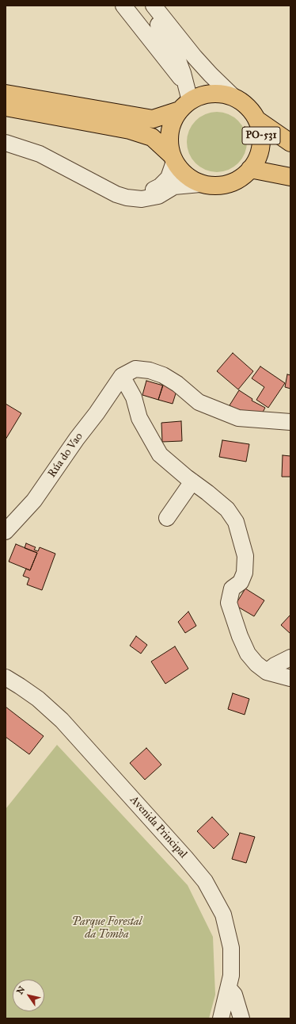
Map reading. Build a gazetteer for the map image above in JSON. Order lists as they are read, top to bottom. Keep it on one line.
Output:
{"streets":{"main road":["PO-531"],"street":["Rúa do Vao","Avenida Principal"]},"parks":["Parque Forestal da Tomba"],"north":"top left"}
